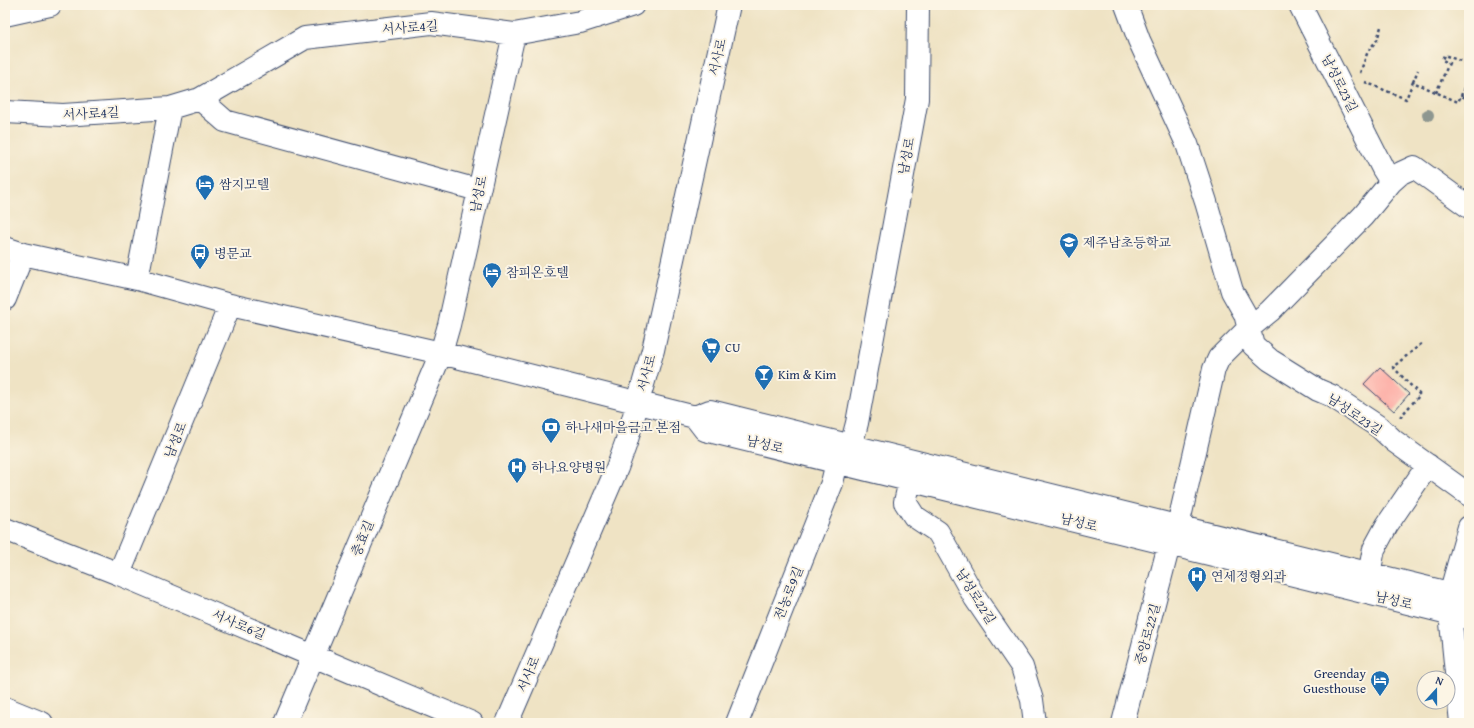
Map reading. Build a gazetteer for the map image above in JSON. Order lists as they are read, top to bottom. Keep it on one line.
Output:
{"streets":{"street":["서사로4길","서사로","남성로23길","남성로","충효길","전농로9길","남성로22길","서사로6길","중앙로22길"]},"crossings":[["서사로4길","남성로"],["서사로","남성로"],["남성로","충효길"],["남성로","전농로9길"],["남성로","남성로22길"],["남성로","서사로6길"],["남성로","중앙로22길"],["충효길","서사로6길"]],"places":{"hotel":["쌈지모텔","참피온호텔","Greenday Guesthouse"],"school or university":["제주남초등학교"],"bus stop":["병문교"],"supermarket":["CU"],"bar":["Kim & Kim"],"bank":["하나새마을금고 본점"],"hospital":["하나요양병원","연세정형외과"]},"north":"top"}
